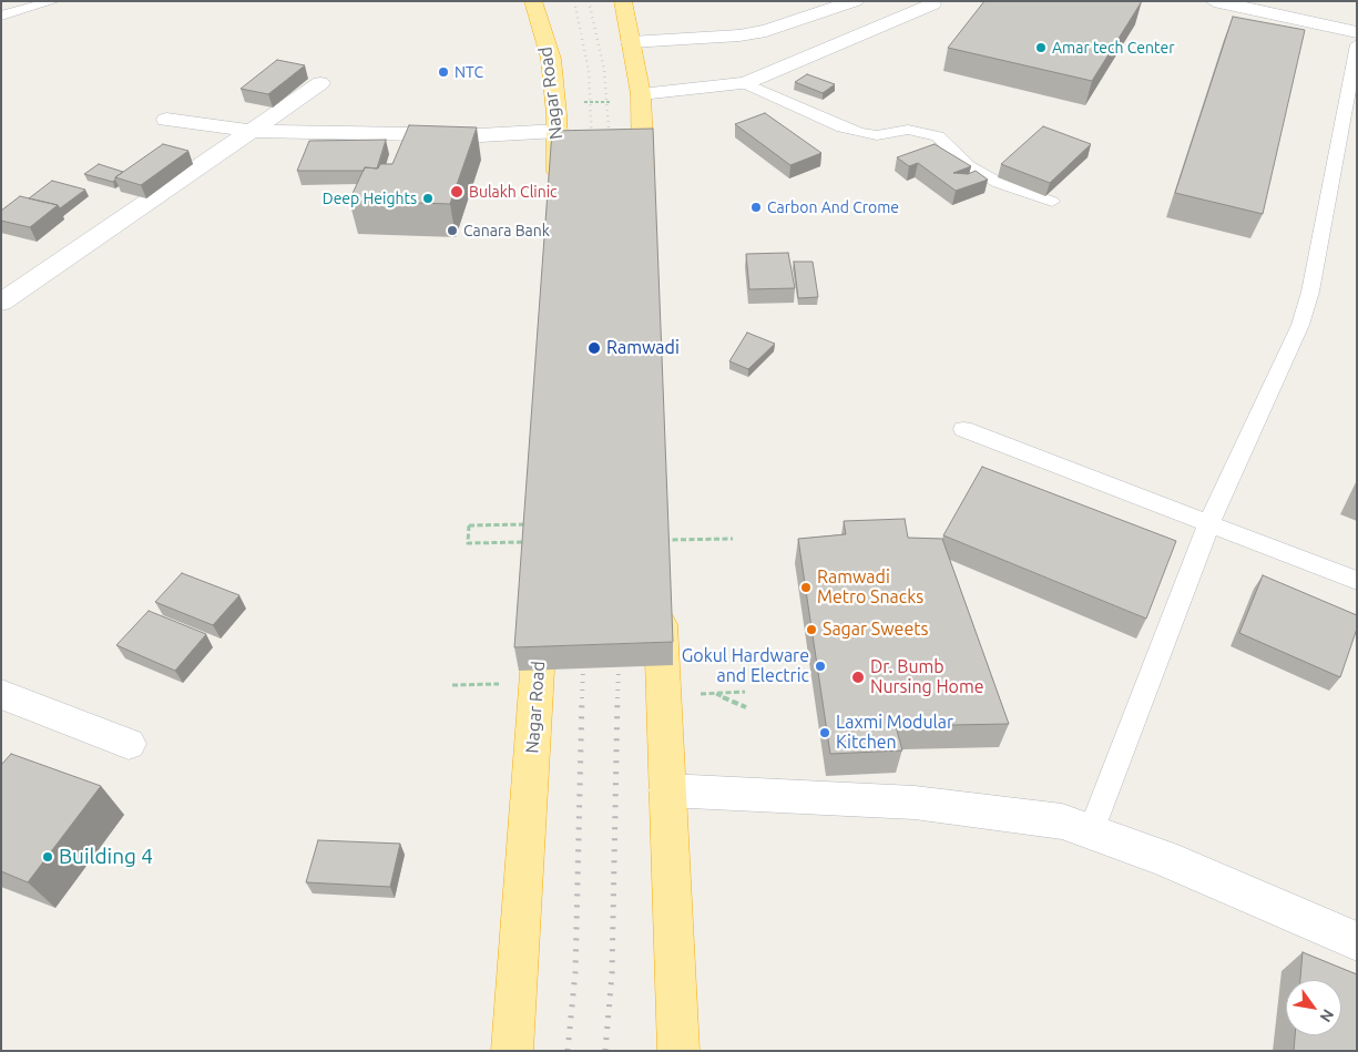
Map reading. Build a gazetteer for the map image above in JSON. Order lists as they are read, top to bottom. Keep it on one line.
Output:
{"streets":{"highway":["Nagar Road"]},"places":["Amar tech Center","NTC","Bulakh Clinic","Deep Heights","Carbon And Crome","Canara Bank","Ramwadi","Ramwadi Metro Snacks","Sagar Sweets","Gokul Hardware and Electric","Dr. Bumb Nursing Home","Laxmi Modular Kitchen","Building 4"],"north":"bottom right"}
